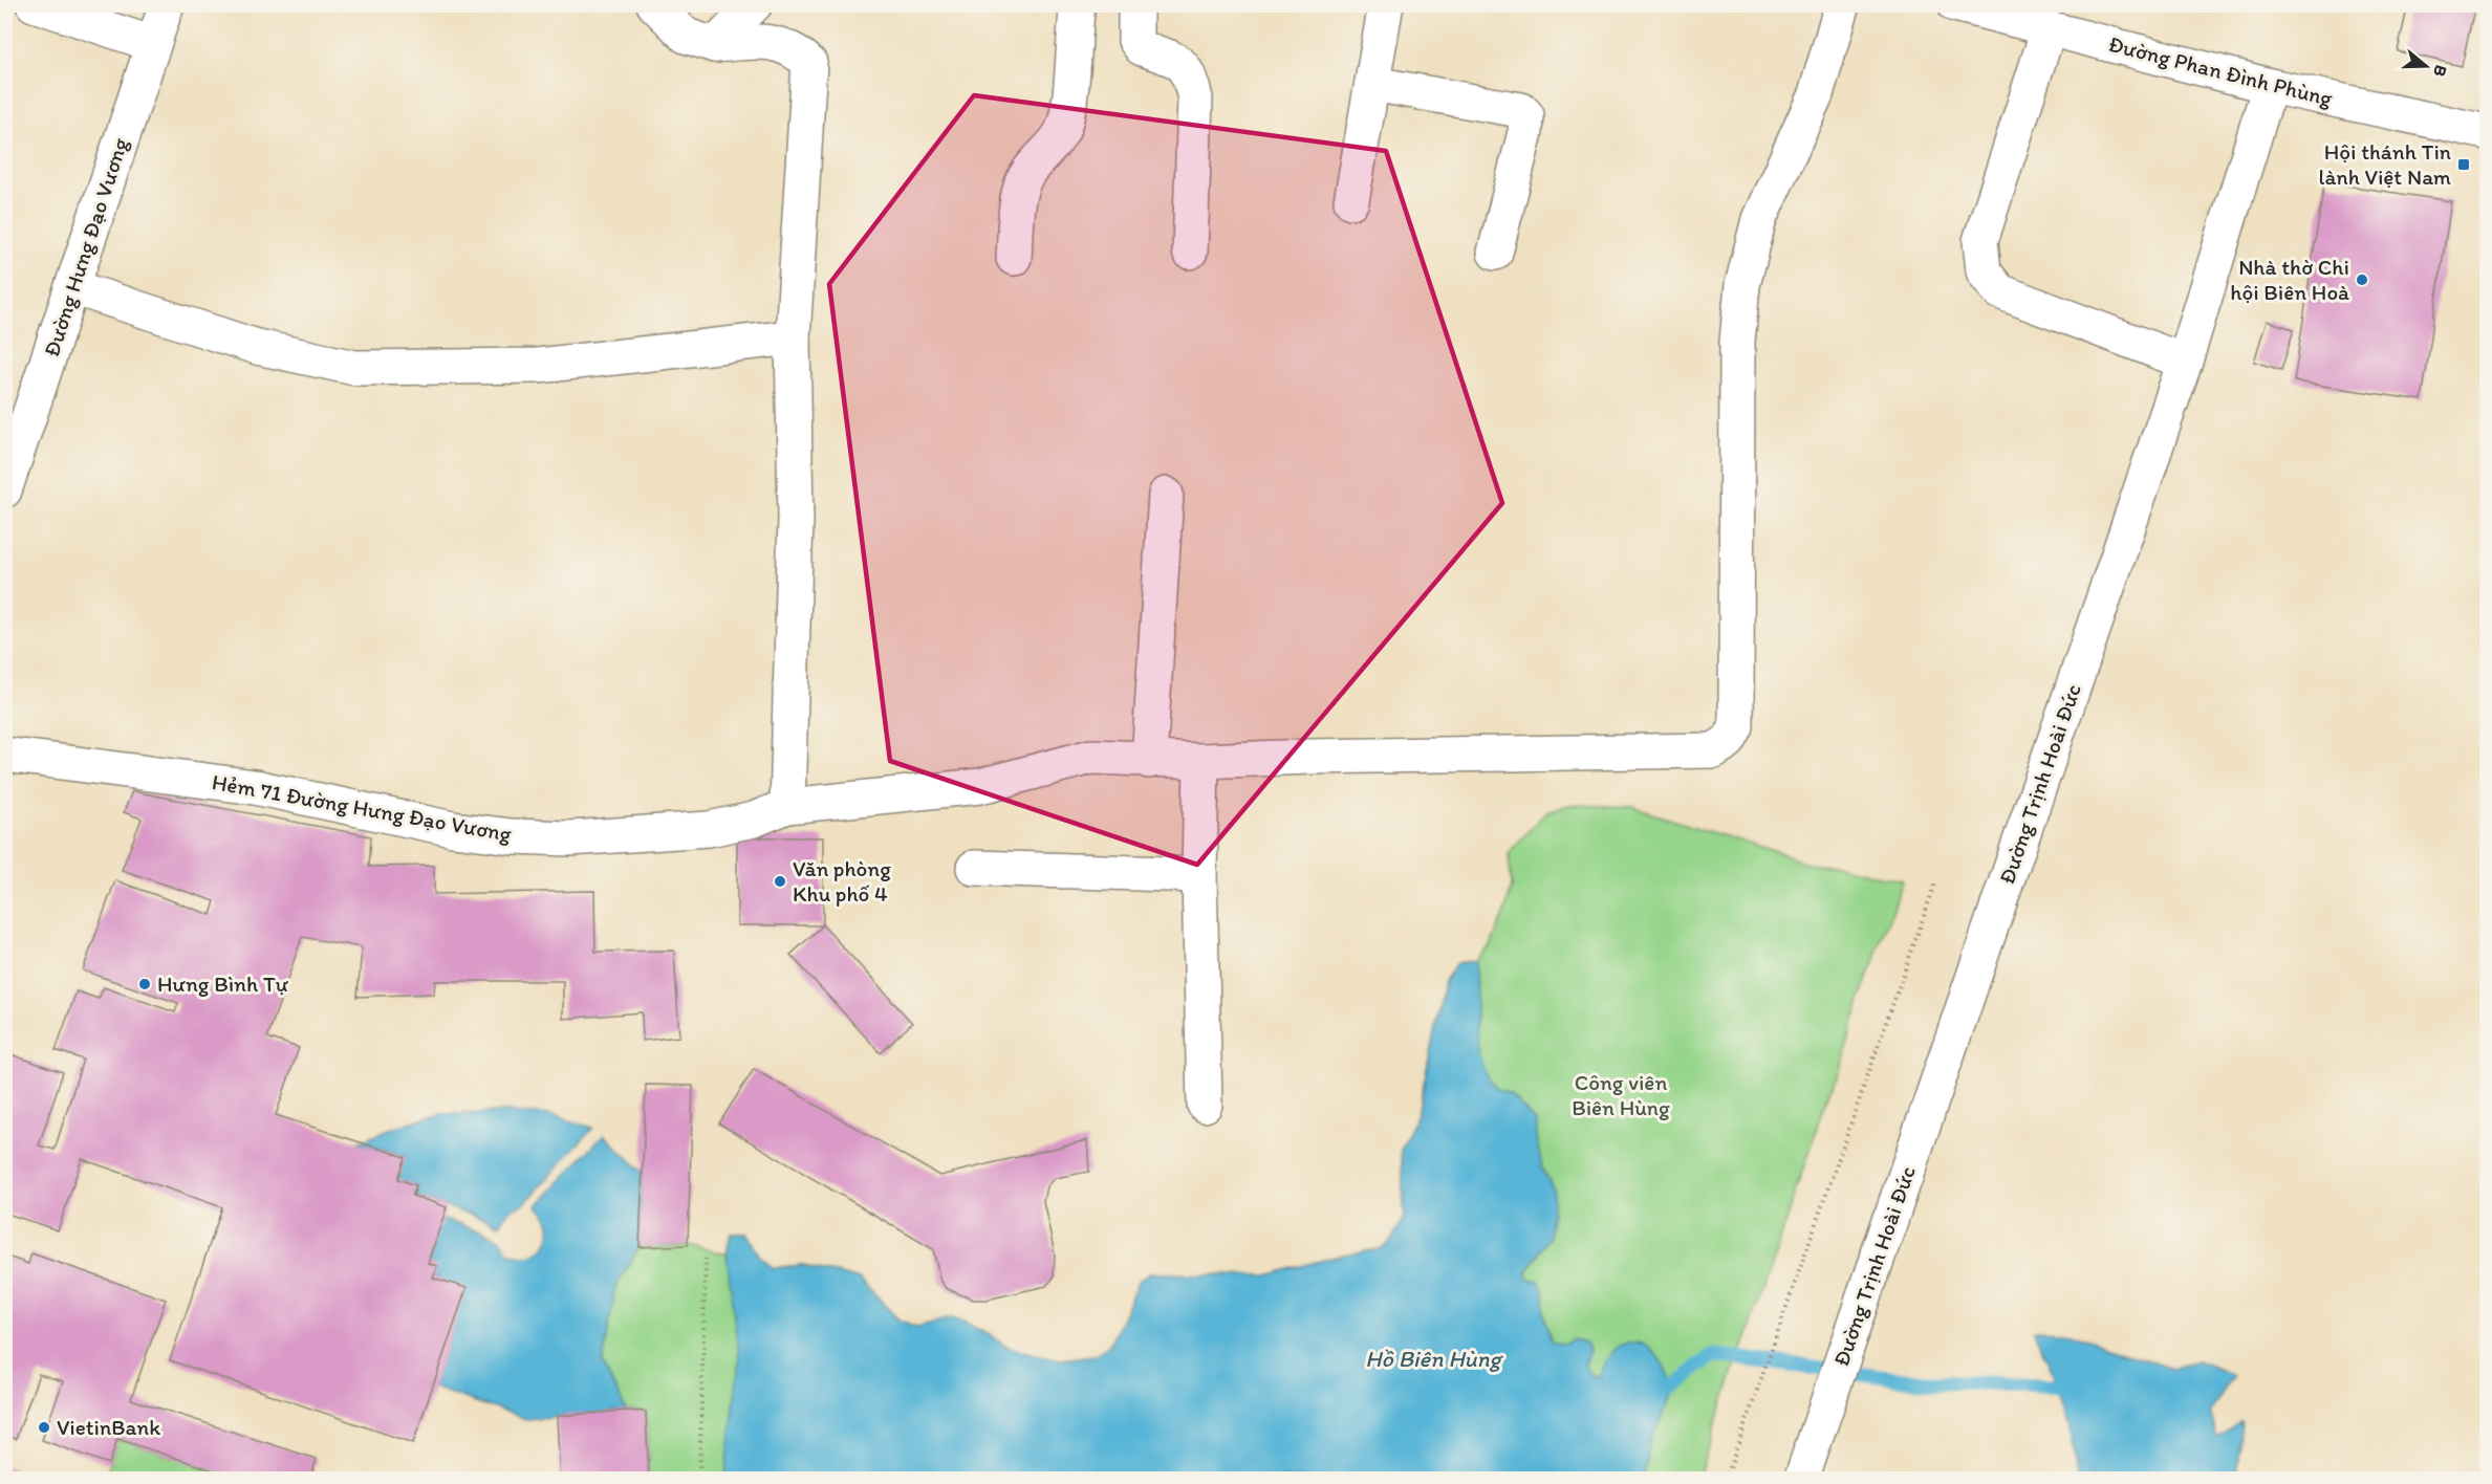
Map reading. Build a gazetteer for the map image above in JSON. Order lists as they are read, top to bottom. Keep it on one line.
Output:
{"streets":{"street":["Đường Phan Đình Phùng","Đường Hưng Đạo Vương","Đường Trịnh Hoài Đức","Hẻm 71 Đường Hưng Đạo Vương"]},"crossings":[["Đường Phan Đình Phùng","Đường Trịnh Hoài Đức"]],"water":["Hồ Biên Hùng"],"parks":["Công viên Biên Hùng"],"places":{"transit":["Hội thánh Tin lành Việt Nam"],"other":["Nhà thờ Chi hội Biên Hoà","Văn phòng Khu phố 4","Hưng Bình Tự","VietinBank"]},"north":"right"}
